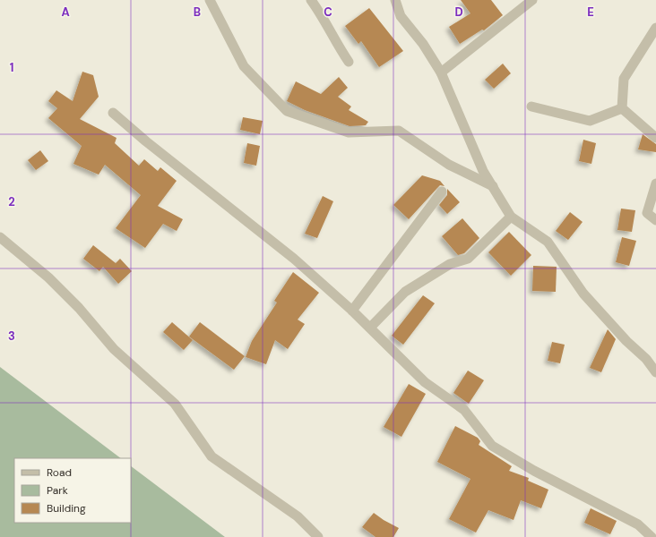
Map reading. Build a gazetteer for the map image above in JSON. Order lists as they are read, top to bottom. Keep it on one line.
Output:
{"legend":["Road","Park","Building"],"grid":{"columns":["A","B","C","D","E"],"rows":["1","2","3"]}}
